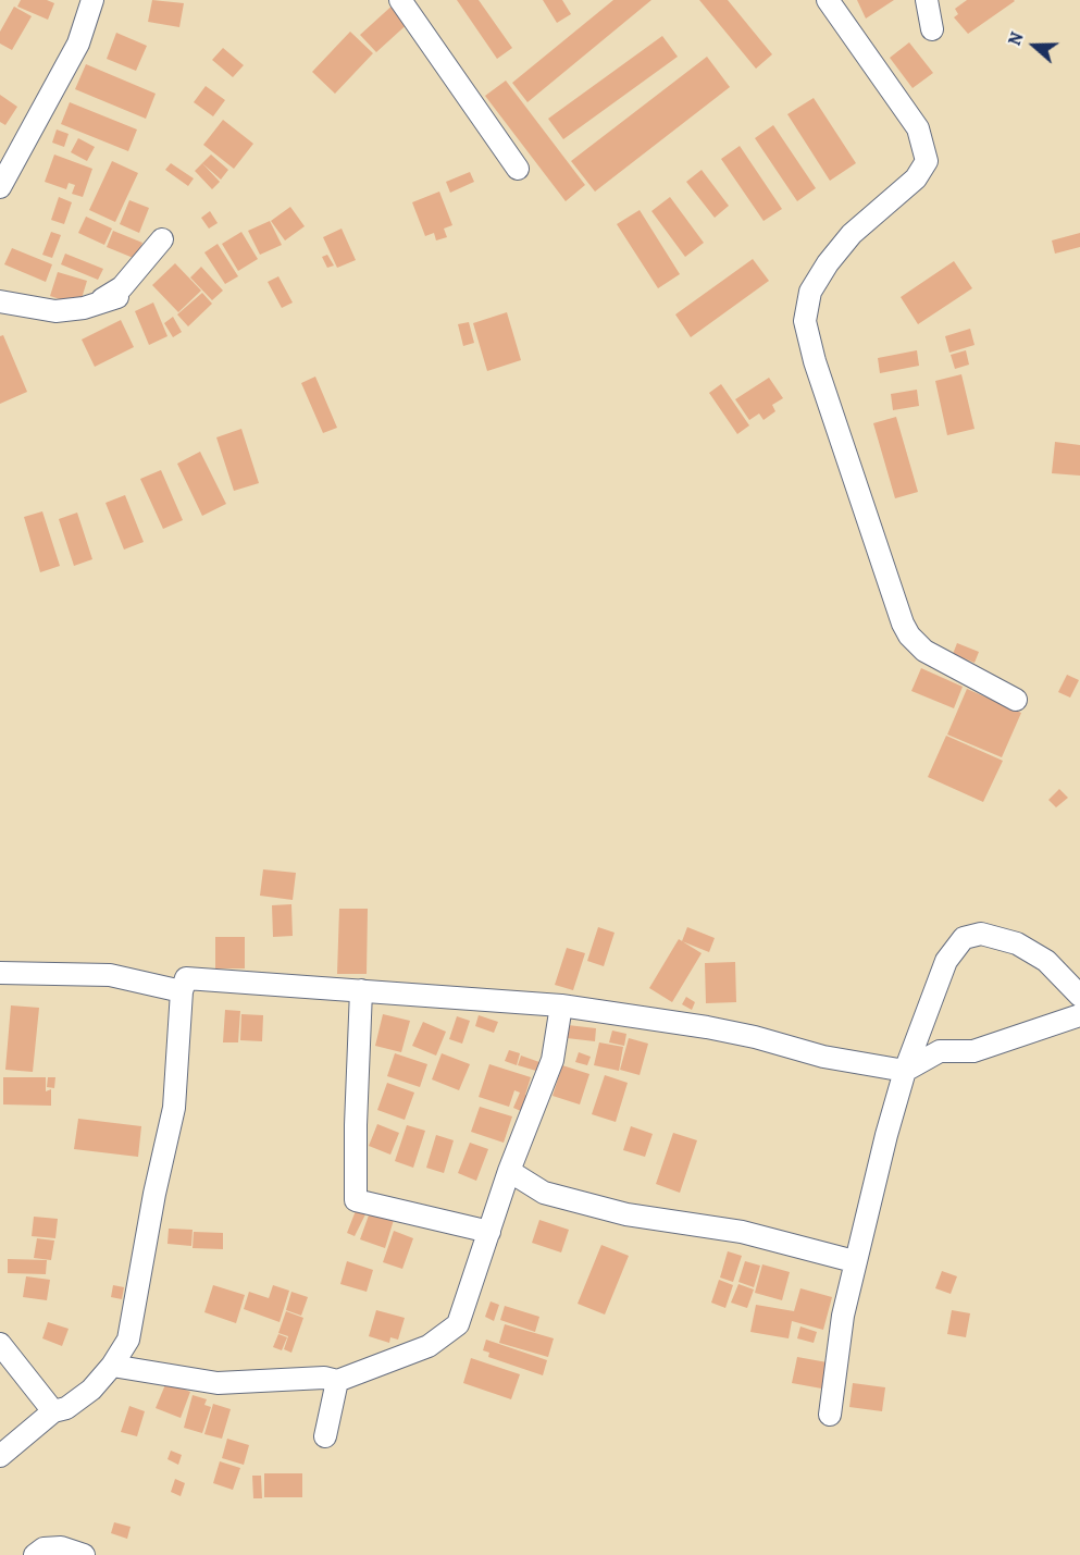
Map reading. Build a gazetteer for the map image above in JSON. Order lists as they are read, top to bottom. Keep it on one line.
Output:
{"north":"left"}
